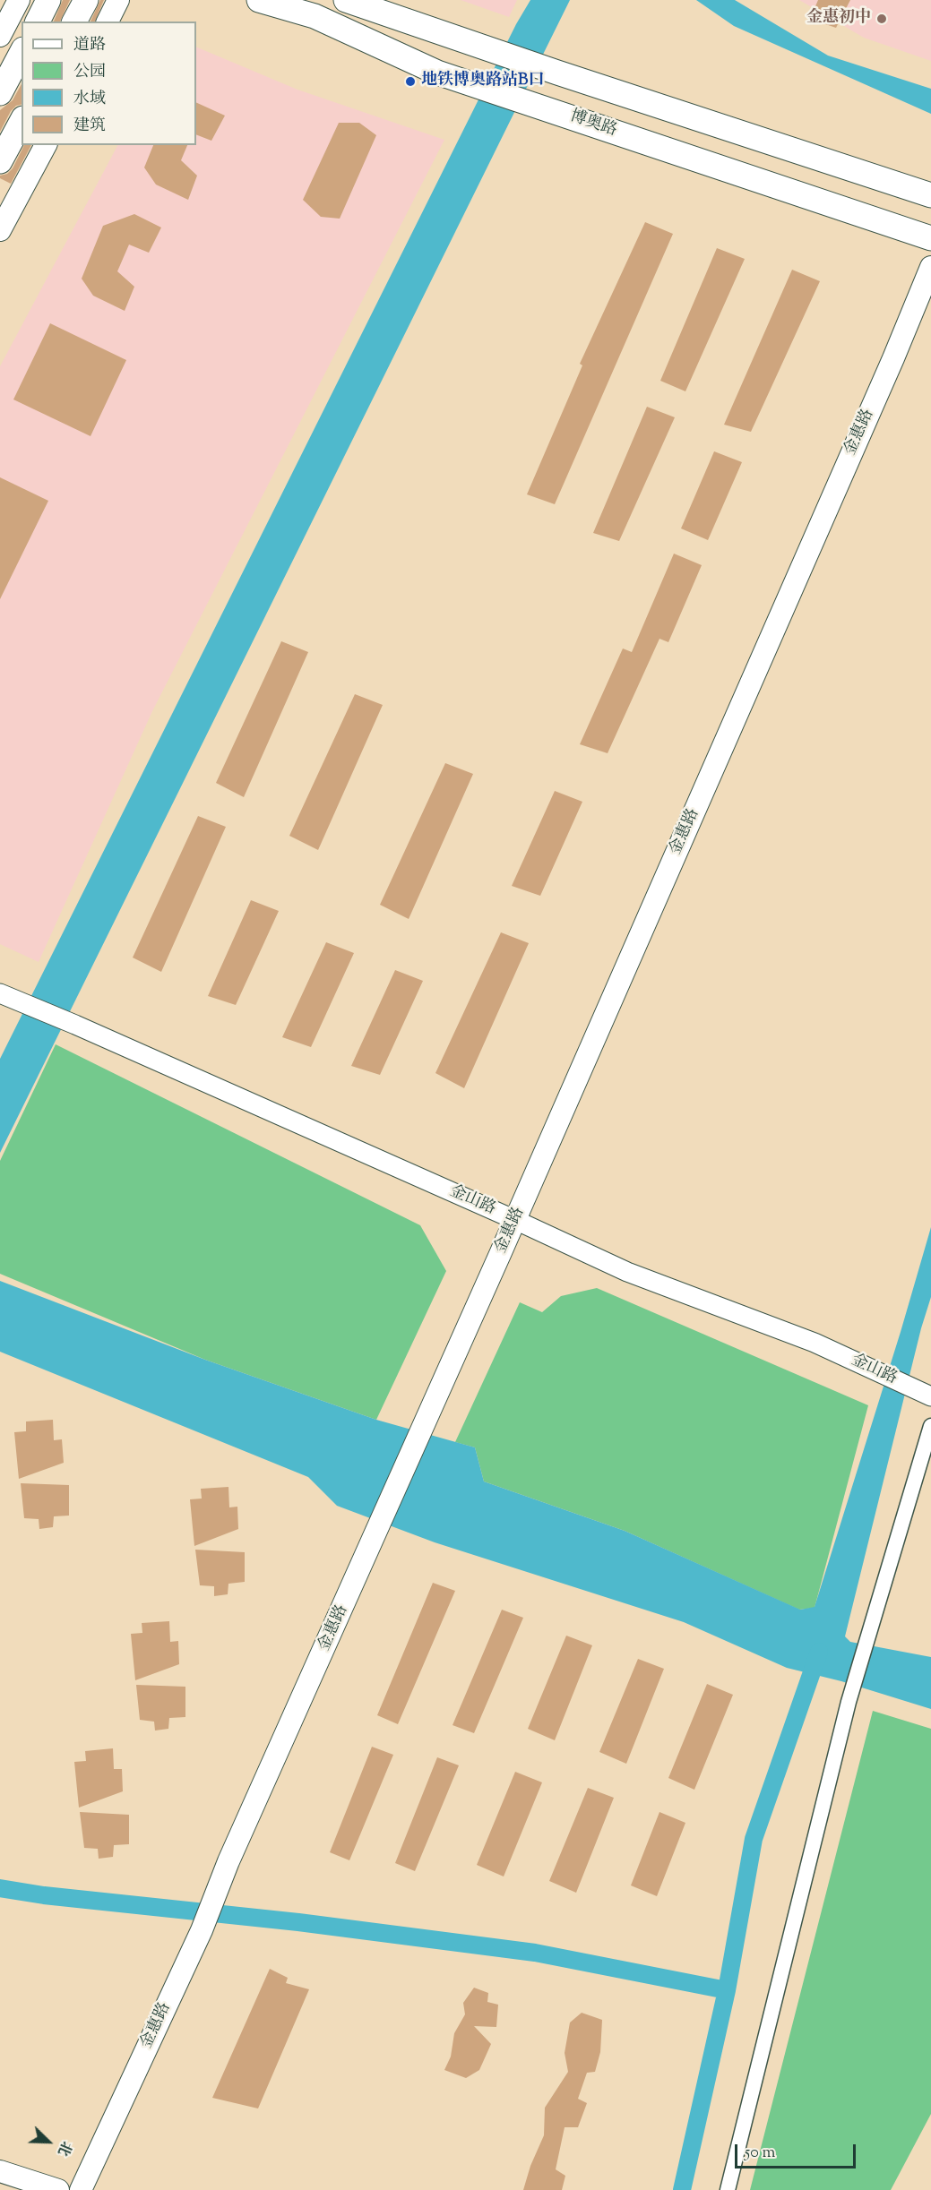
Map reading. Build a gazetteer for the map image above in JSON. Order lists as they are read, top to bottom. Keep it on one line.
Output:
{"streets":{"main road":["博奥路","金惠路"],"street":["金山路"]},"crossings":[["金惠路","金山路"]],"places":["金惠初中","地铁博奥路站B口"],"legend":["道路","公园","水域","建筑"],"scale_bar":"50 m","north":"bottom right"}
